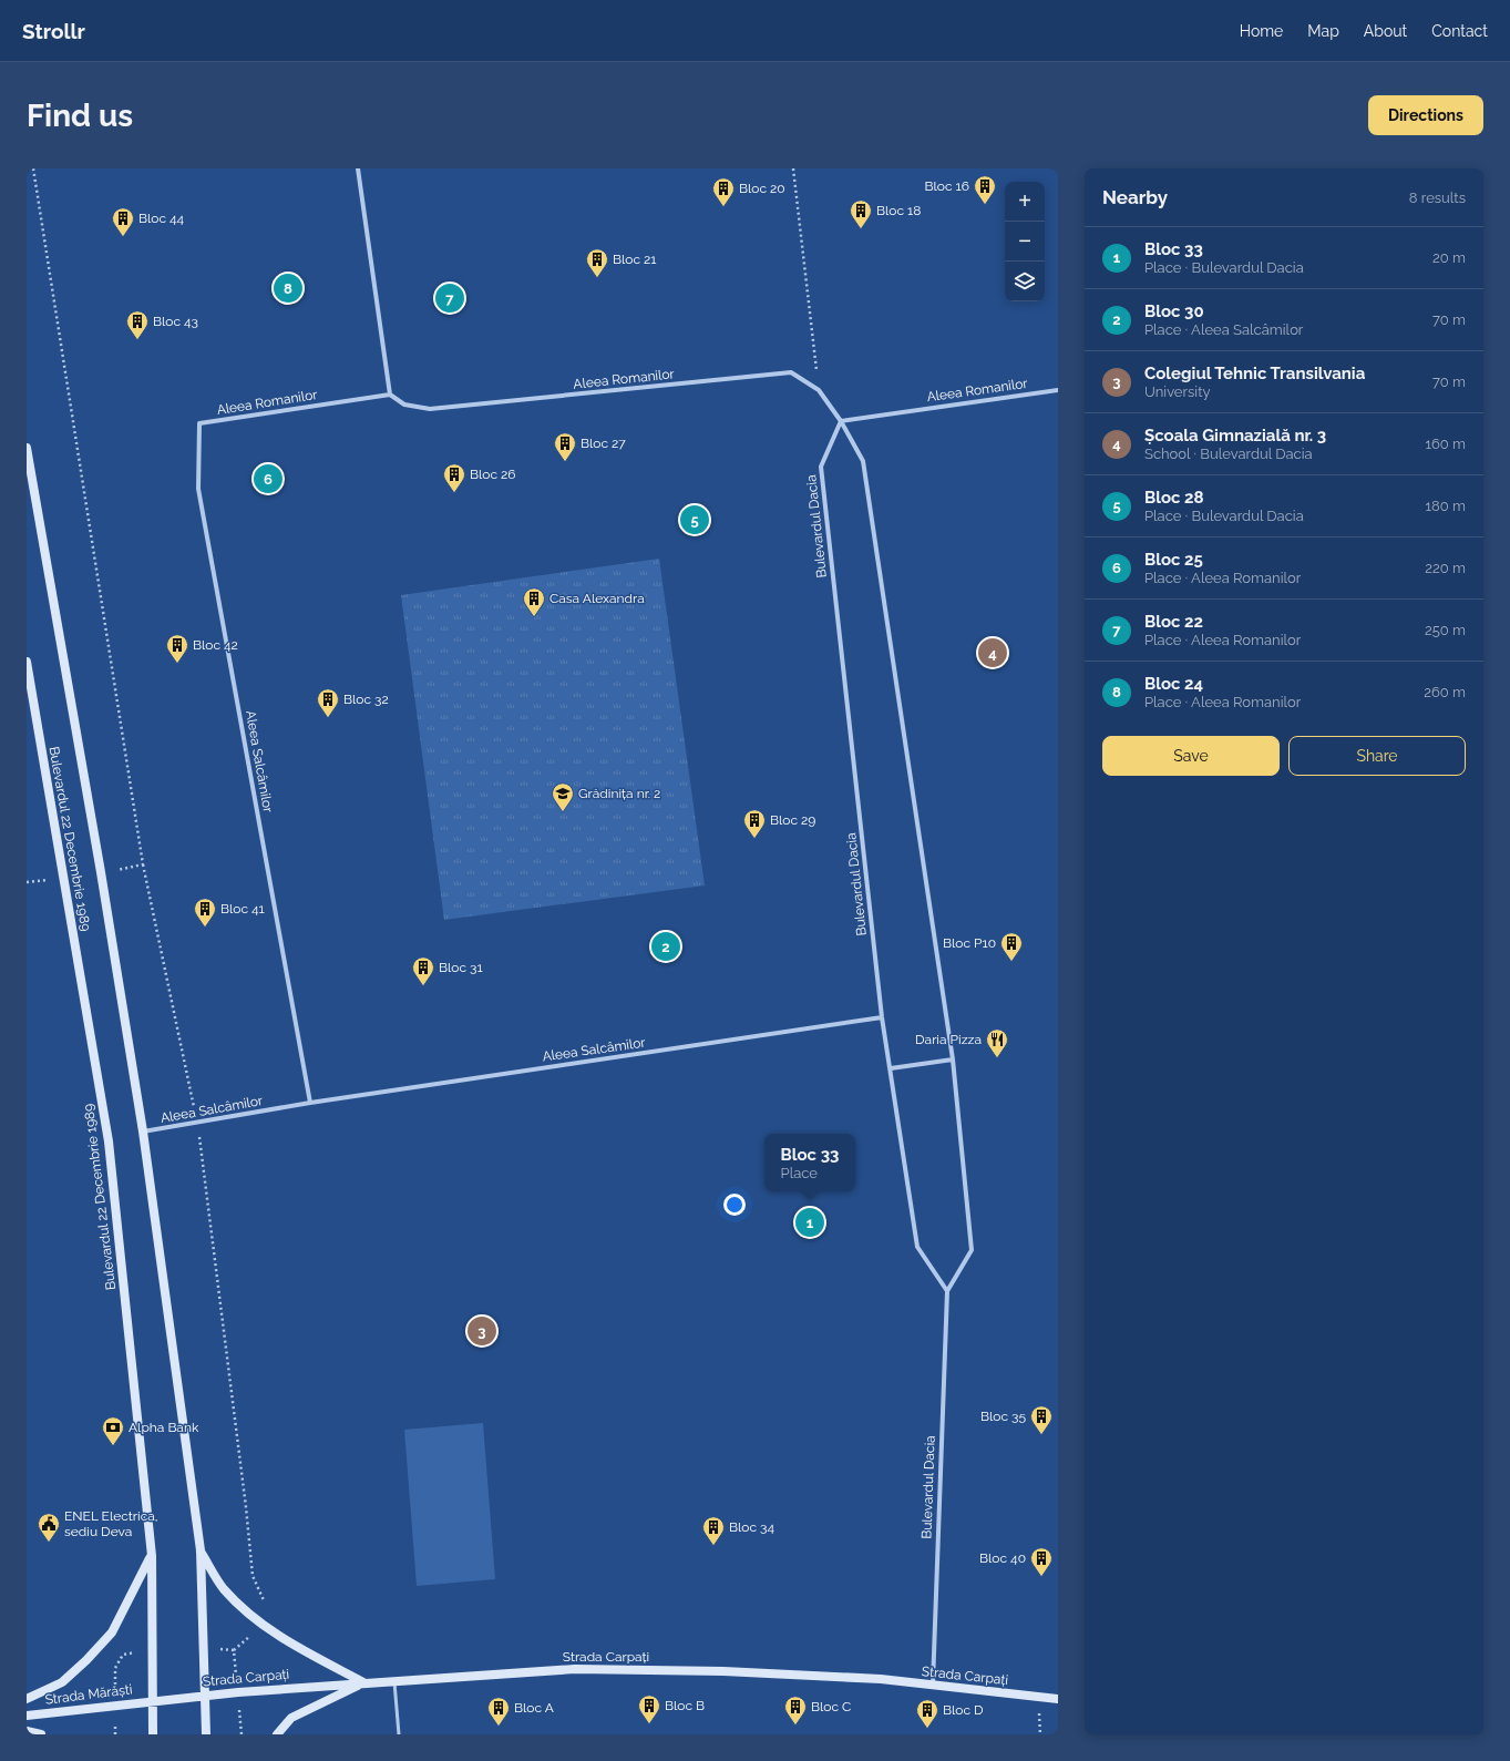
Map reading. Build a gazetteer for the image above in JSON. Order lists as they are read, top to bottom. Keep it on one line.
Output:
{"streets":{"main road":["Bulevardul 22 Decembrie 1989","Strada Carpați","Strada Mărăști"],"street":["Aleea Romanilor","Bulevardul Dacia","Aleea Salcâmilor"]},"crossings":[["Aleea Romanilor","Bulevardul Dacia"],["Aleea Romanilor","Aleea Salcâmilor"],["Bulevardul Dacia","Aleea Salcâmilor"],["Bulevardul Dacia","Strada Carpați"],["Bulevardul 22 Decembrie 1989","Strada Carpați"],["Bulevardul 22 Decembrie 1989","Strada Mărăști"],["Strada Carpați","Strada Mărăști"]],"places":{"building":["Bloc 16","Bloc 20","Bloc 18","Bloc 44","Bloc 21","Bloc 43","Bloc 27","Bloc 26","Casa Alexandra","Bloc 42","Bloc 32","Bloc 29","Bloc 41","Bloc P10","Bloc 31","Bloc 35","Bloc 34","Bloc 40","Bloc B","Bloc C","Bloc A","Bloc D"],"school or university":["Grădinița nr. 2"],"restaurant":["Daria Pizza"],"bank":["Alpha Bank"],"public building":["ENEL Electrica, sediu Deva"]},"page":{"header":"Strollr","nav":["Home","Map","About","Contact"],"buttons":["Directions",["Save","Share"]],"title":"Find us","heading":["Nearby","8 results"],"map_buttons":["+","−"],"list":[{"mark":"1","name":"Bloc 33","note":"Place · Bulevardul Dacia","value":"20 m"},{"mark":"2","name":"Bloc 30","note":"Place · Aleea Salcâmilor","value":"70 m"},{"mark":"3","name":"Colegiul Tehnic Transilvania","note":"University","value":"70 m"},{"mark":"4","name":"Școala Gimnazială nr. 3","note":"School · Bulevardul Dacia","value":"160 m"},{"mark":"5","name":"Bloc 28","note":"Place · Bulevardul Dacia","value":"180 m"},{"mark":"6","name":"Bloc 25","note":"Place · Aleea Romanilor","value":"220 m"},{"mark":"7","name":"Bloc 22","note":"Place · Aleea Romanilor","value":"250 m"},{"mark":"8","name":"Bloc 24","note":"Place · Aleea Romanilor","value":"260 m"}],"pins":["8","7","6","5","4","2","1","3"],"popup":["Bloc 33","Place"]}}
